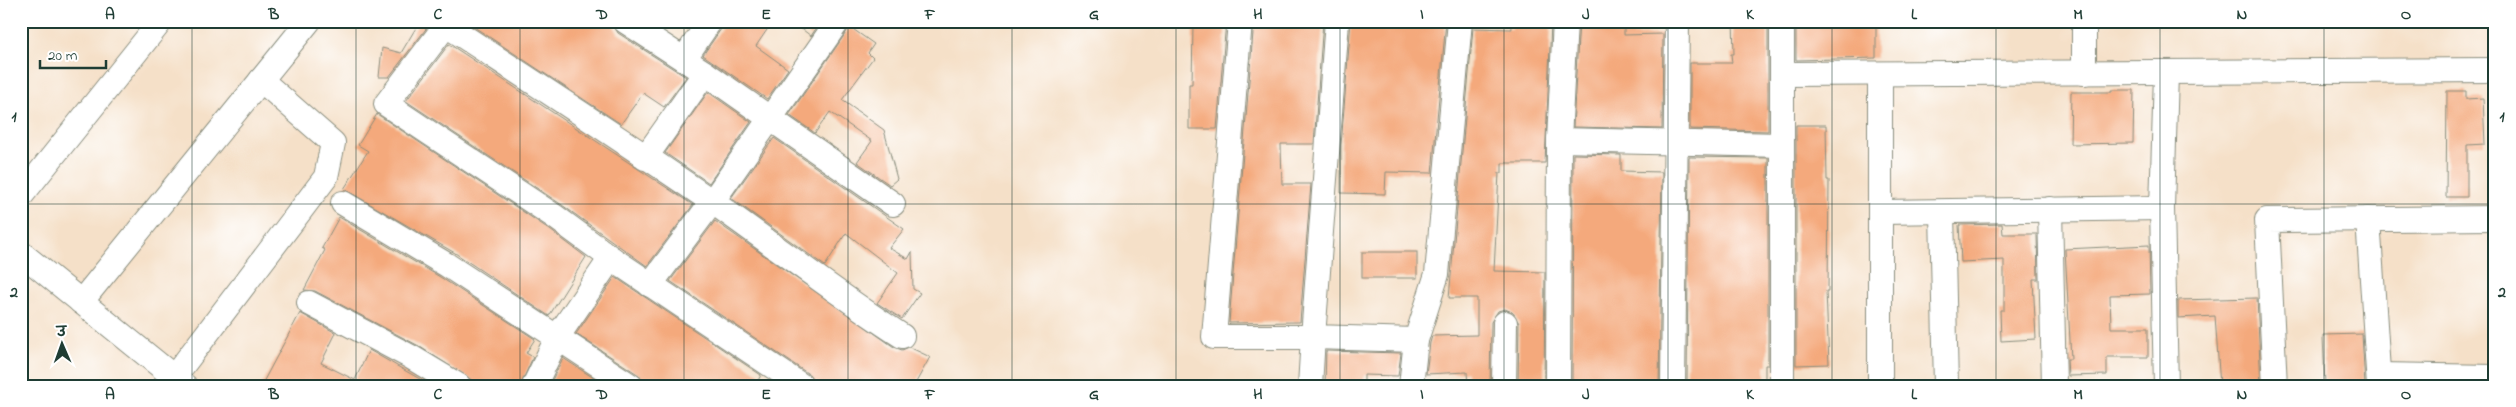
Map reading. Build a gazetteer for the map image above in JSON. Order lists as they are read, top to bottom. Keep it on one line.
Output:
{"scale_bar":"20 m","north":"top","grid":{"columns":["A","B","C","D","E","F","G","H","I","J","K","L","M","N","O"],"rows":["1","2"]}}
